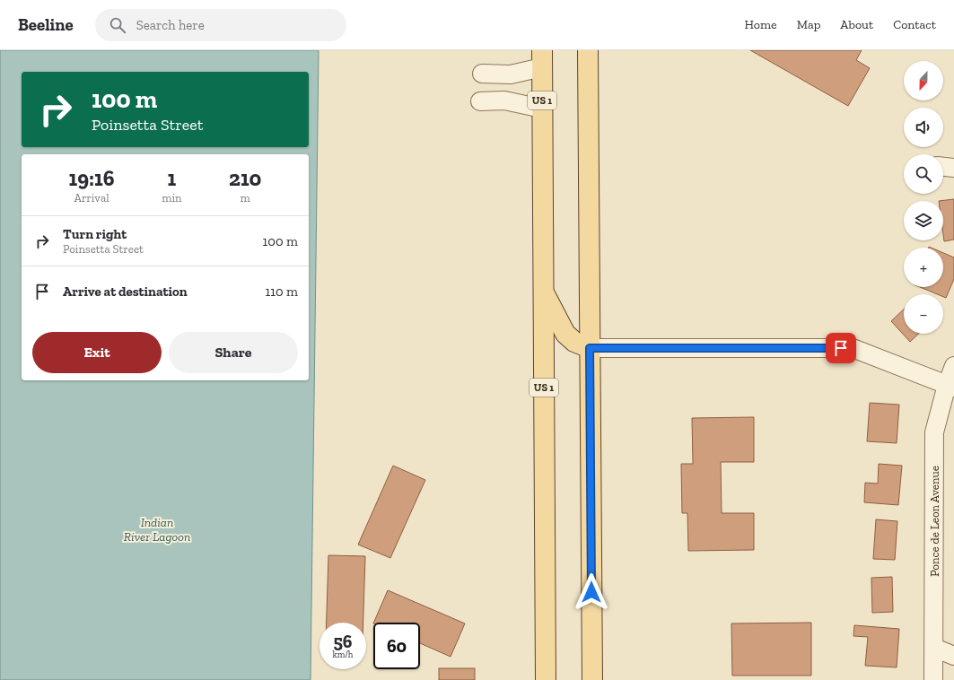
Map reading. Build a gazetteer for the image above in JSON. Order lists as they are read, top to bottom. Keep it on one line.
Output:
{"streets":{"main road":["US 1"],"street":["Ponce de Leon Avenue"]},"water":["Indian River Lagoon"],"north":"bottom","page":{"header":"Beeline","search":"Search here","nav":["Home","Map","About","Contact"],"map_buttons":["+","−"],"turn":["100 m","Poinsetta Street"],"eta":["19:16","Arrival","1","min","210","m"],"list":[{"name":"Turn right","note":"Poinsetta Street","value":"100 m"},{"name":"Arrive at destination","value":"110 m"}],"buttons":["Exit","Share"],"speed":"56 km/h","limit":"60"}}
